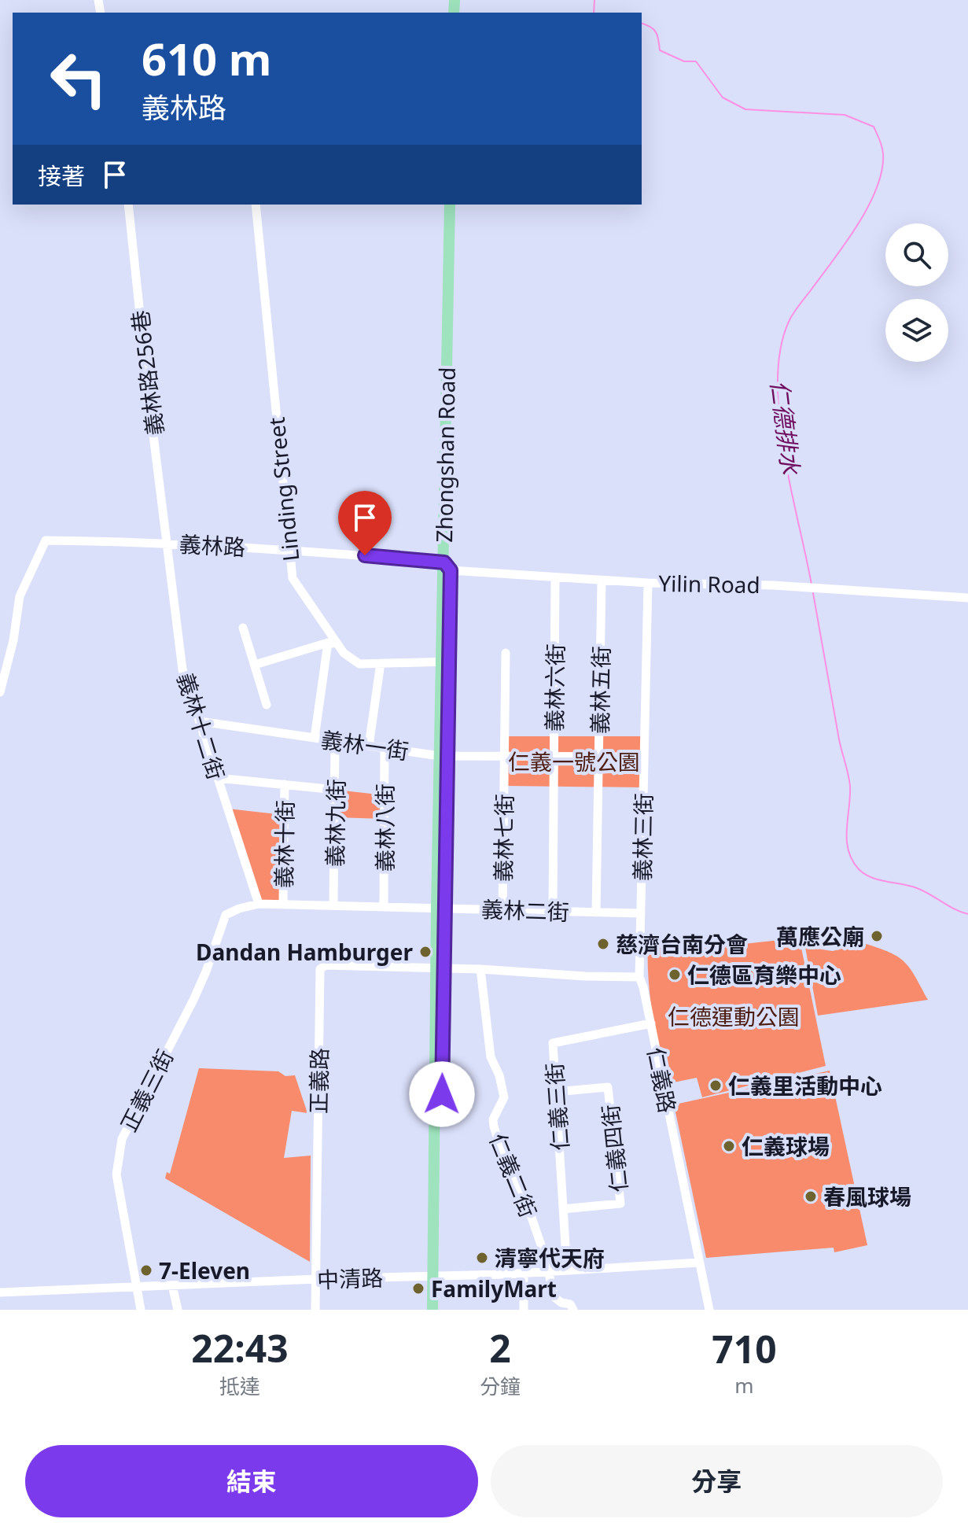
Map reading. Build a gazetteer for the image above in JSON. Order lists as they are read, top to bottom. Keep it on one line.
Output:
{"streets":{"main road":["Zhongshan Road"],"street":["義林路256巷","Linding Street","義林路","Yilin Road","義林六街","義林五街","義林十二街","義林一街","義林九街","義林八街","義林三街","義林七街","義林十街","義林二街","仁義路","正義路","正義三街","仁義三街","仁義四街","仁義二街","中清路"]},"crossings":[["義林路256巷","義林路"],["義林路256巷","義林十二街"],["Zhongshan Road","Linding Street"],["Zhongshan Road","義林路"],["Zhongshan Road","Yilin Road"],["Zhongshan Road","義林一街"],["Zhongshan Road","義林二街"],["Zhongshan Road","正義路"],["Zhongshan Road","中清路"],["Linding Street","義林路"],["義林路","Yilin Road"],["義林路","義林十二街"],["Yilin Road","義林六街"],["Yilin Road","義林五街"],["Yilin Road","義林三街"],["義林六街","義林一街"],["義林六街","義林二街"],["義林五街","義林一街"],["義林五街","義林二街"],["義林十二街","義林一街"],["義林十二街","義林二街"],["義林十二街","正義三街"],["義林一街","義林九街"],["義林一街","義林八街"],["義林一街","義林三街"],["義林一街","義林七街"],["義林九街","義林二街"],["義林八街","義林二街"],["義林三街","義林二街"],["義林三街","仁義路"],["義林七街","義林二街"],["義林十街","義林二街"],["義林二街","正義三街"],["仁義路","仁義三街"],["仁義路","中清路"],["正義路","中清路"],["正義三街","中清路"],["仁義三街","仁義四街"],["仁義三街","中清路"],["仁義二街","中清路"]],"water":["仁德排水"],"parks":["仁義一號公園","仁德運動公園"],"places":["萬應公廟","慈濟台南分會","Dandan Hamburger","仁德區育樂中心","仁義里活動中心","仁義球場","春風球場","清寧代天府","7-Eleven","FamilyMart"],"page":{"turn":["610 m","義林路"],"then":"接著","eta":["22:43","抵達","2","分鐘","710","m"],"buttons":["結束","分享"]}}
